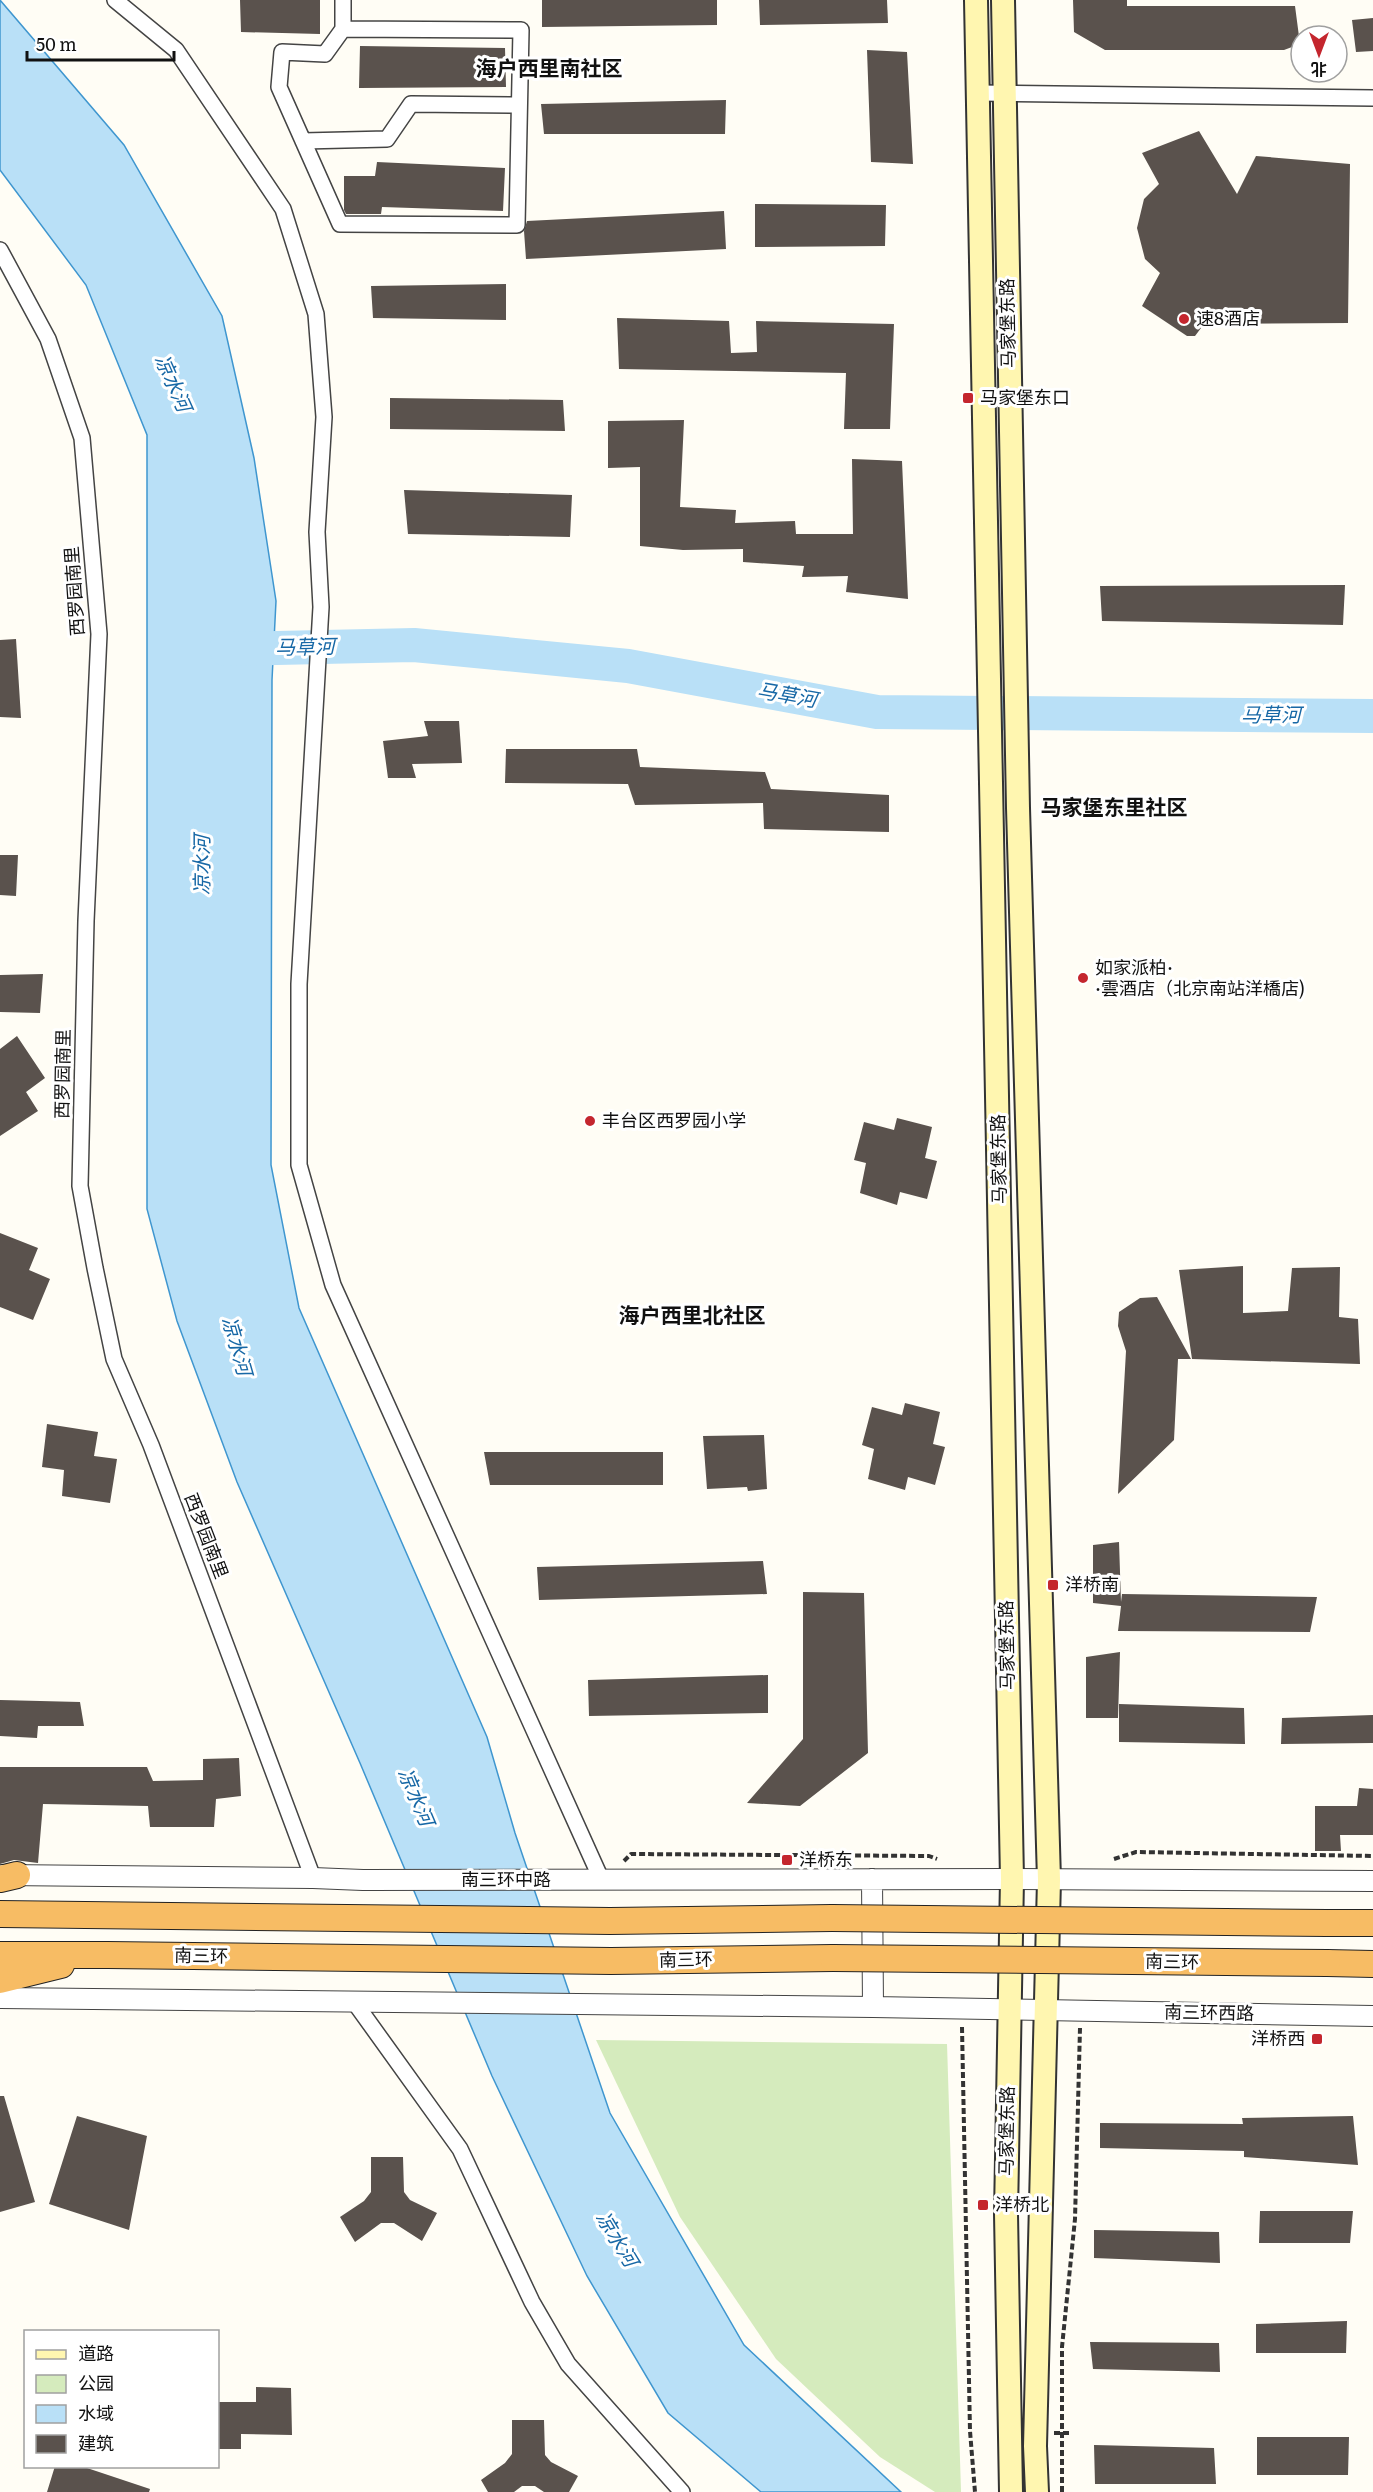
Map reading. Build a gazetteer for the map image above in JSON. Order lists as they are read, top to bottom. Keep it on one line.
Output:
{"streets":{"highway":["南三环"],"main road":["马家堡东路"],"street":["西罗园南里","南三环中路","南三环西路"]},"crossings":[["马家堡东路","南三环中路"],["马家堡东路","南三环西路"],["西罗园南里","南三环中路"]],"districts":["海户西里南社区","马家堡东里社区","海户西里北社区"],"water":["凉水河","马草河"],"places":{"other":["速8酒店","如家派柏· ·雲酒店（北京南站洋橋店)","丰台区西罗园小学"],"transit":["马家堡东口","洋桥南","洋桥东","洋桥西","洋桥北"]},"legend":["道路","公园","水域","建筑"],"scale_bar":"50 m","north":"bottom"}
